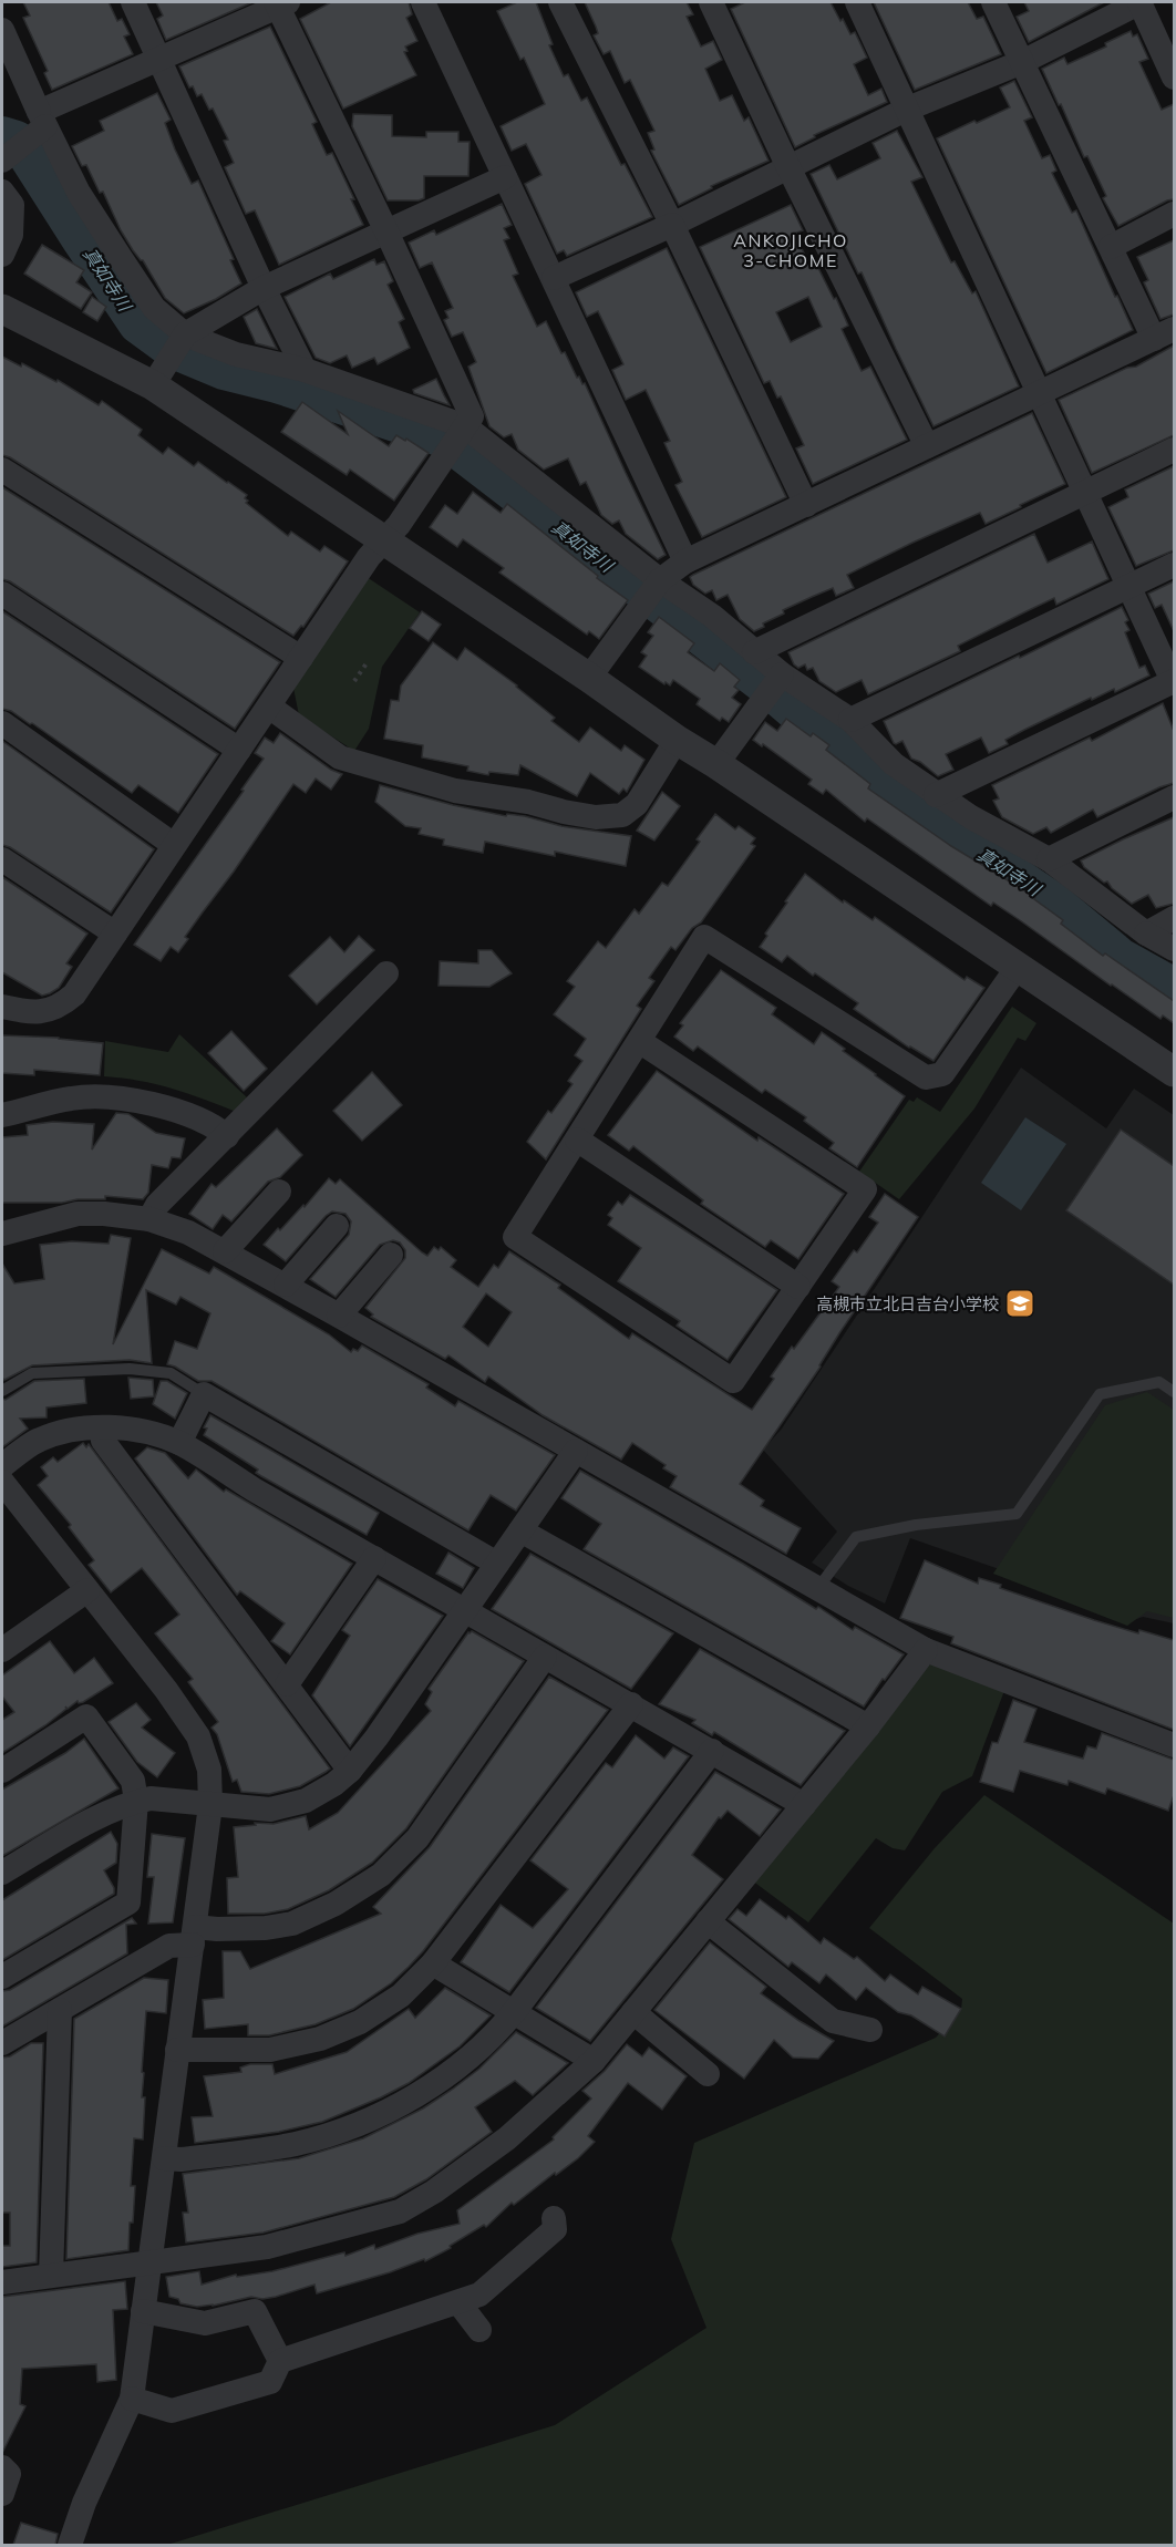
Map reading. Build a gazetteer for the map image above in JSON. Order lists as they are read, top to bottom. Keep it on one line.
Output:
{"districts":["ANKOJICHO 3-CHOME"],"water":["真如寺川"],"places":{"school or university":["高槻市立北日吉台小学校"]}}
